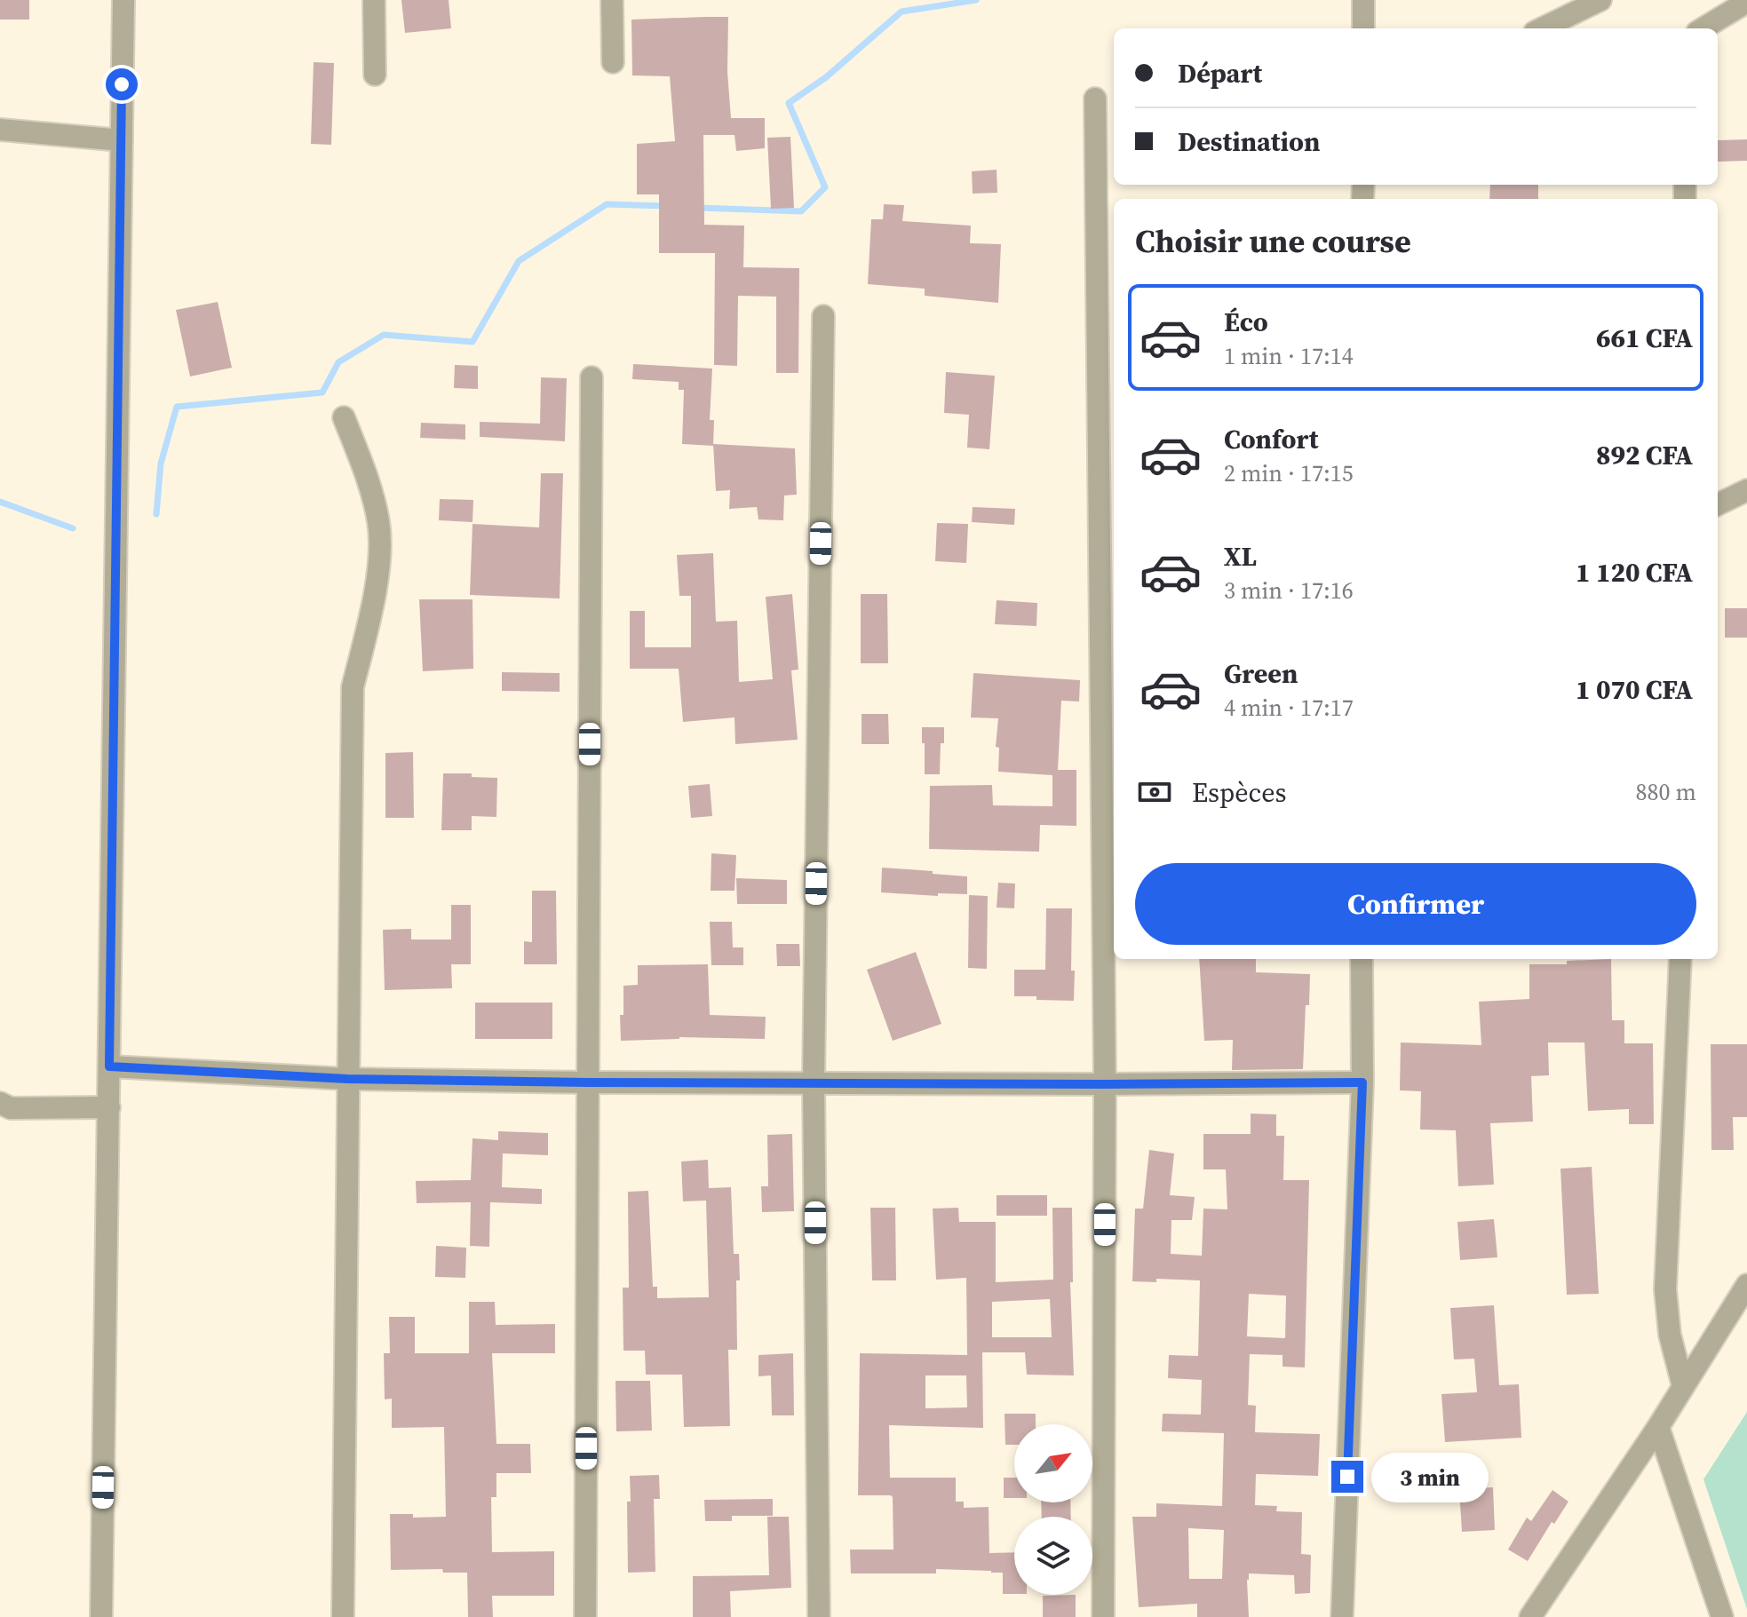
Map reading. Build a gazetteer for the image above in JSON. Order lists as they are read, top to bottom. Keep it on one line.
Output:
{"north":"top right","page":{"banner":["Départ","Destination"],"heading":"Choisir une course","list":[{"name":"Éco","note":"1 min · 17:14","value":"661 CFA"},{"name":"Confort","note":"2 min · 17:15","value":"892 CFA"},{"name":"XL","note":"3 min · 17:16","value":"1 120 CFA"},{"name":"Green","note":"4 min · 17:17","value":"1 070 CFA"}],"pay":["Espèces","880 m"],"buttons":"Confirmer","bubble":"3 min"}}
